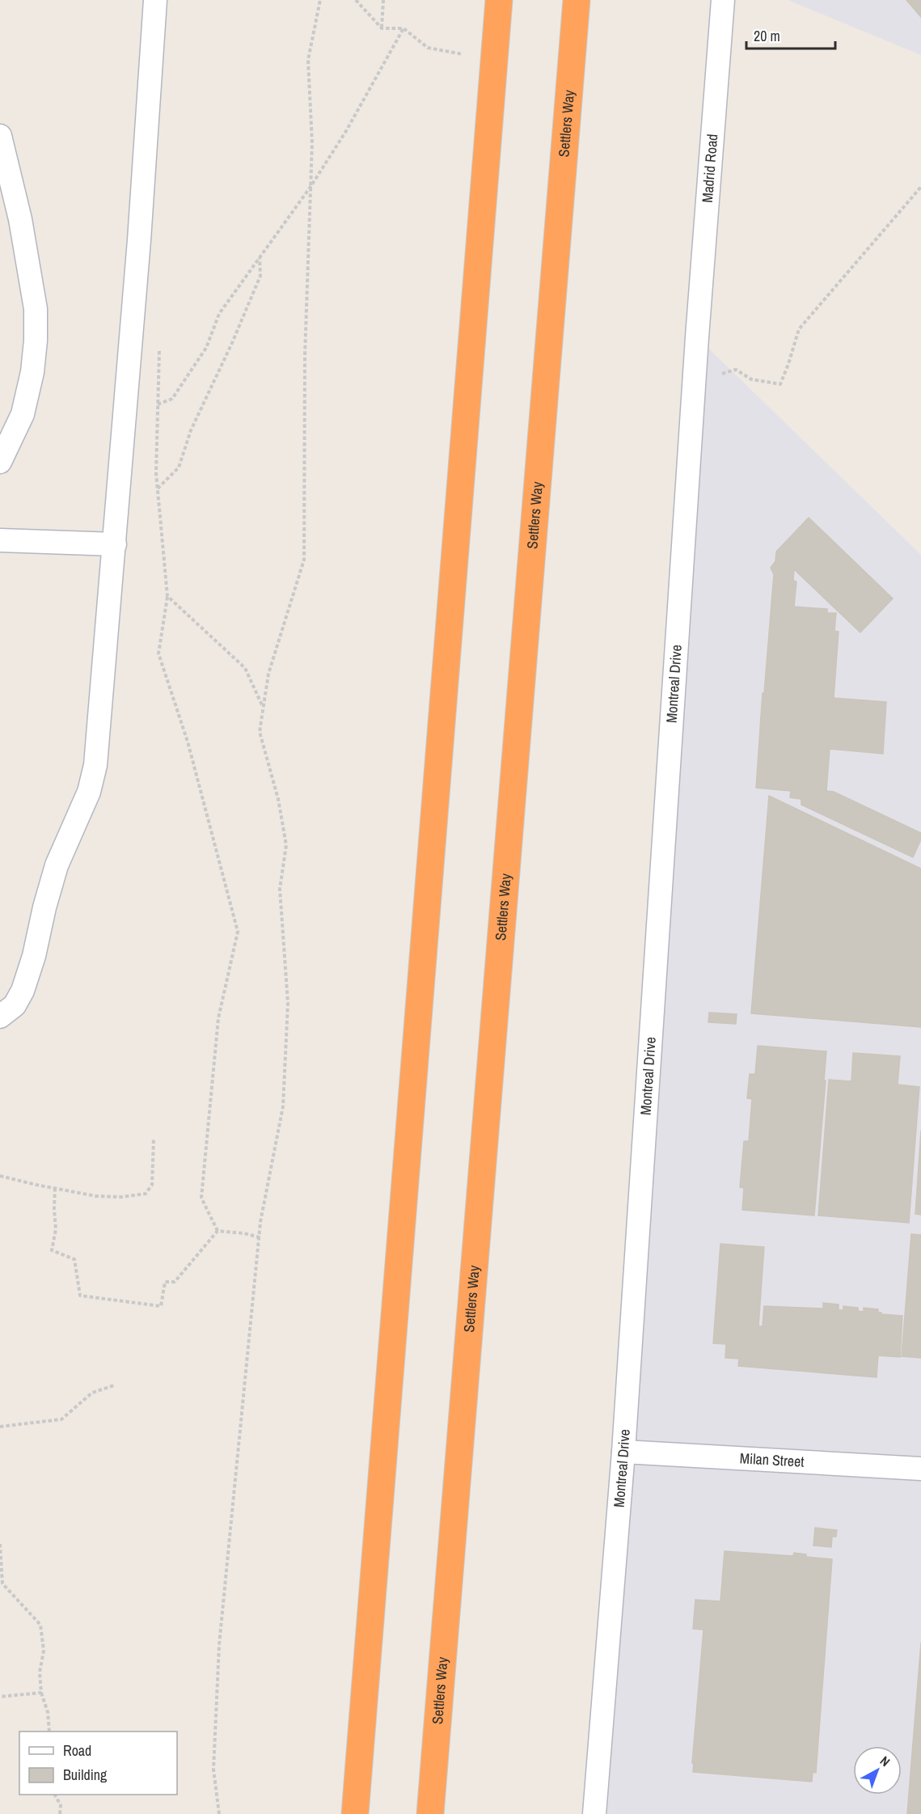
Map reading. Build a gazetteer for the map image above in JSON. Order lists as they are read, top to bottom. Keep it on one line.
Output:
{"streets":{"highway":["Settlers Way"],"street":["Madrid Road","Montreal Drive","Milan Street"]},"crossings":[["Madrid Road","Montreal Drive"],["Montreal Drive","Milan Street"]],"legend":["Road","Building"],"scale_bar":"20 m","north":"top right"}
